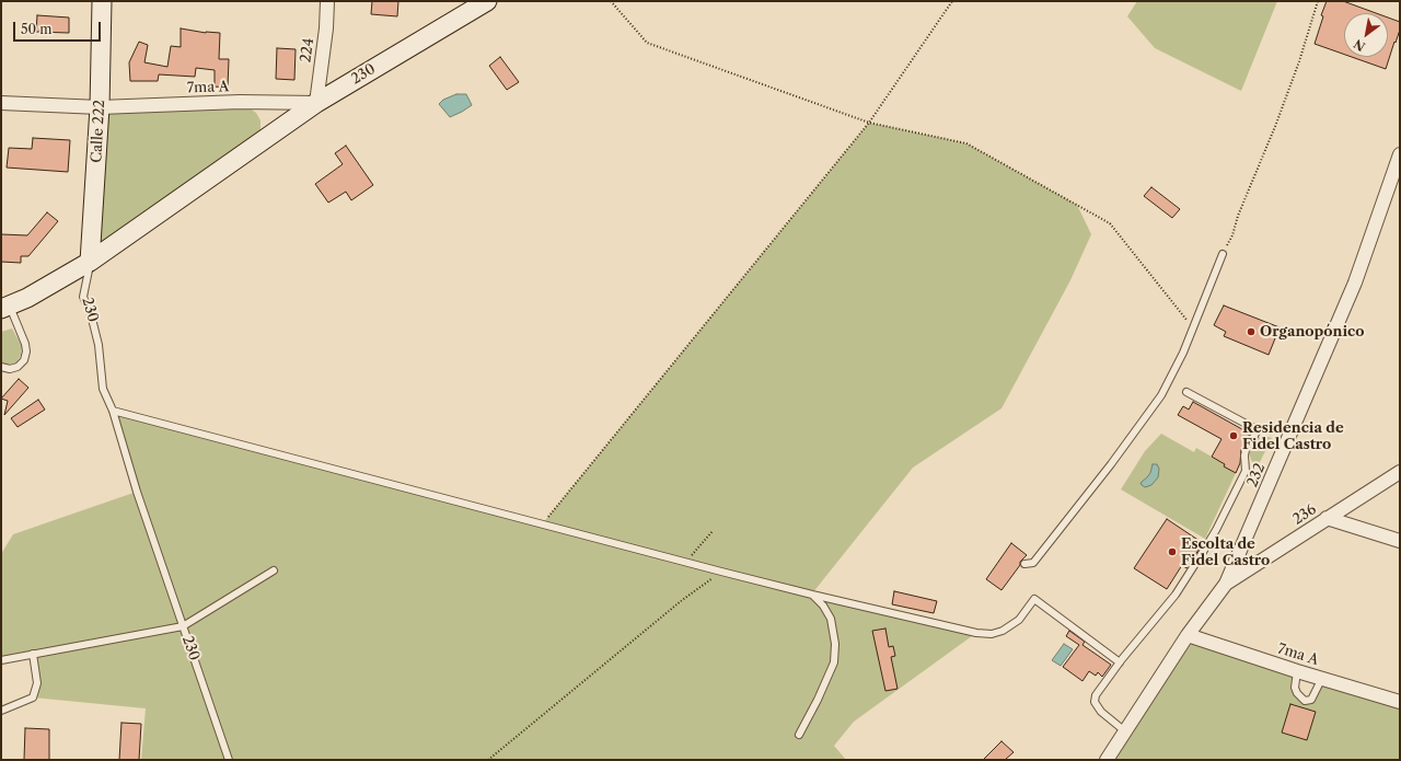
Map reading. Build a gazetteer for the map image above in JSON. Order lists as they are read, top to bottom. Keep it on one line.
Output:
{"streets":{"street":["224","230","7ma A","Calle 222","232","236"]},"crossings":[["224","230"],["224","7ma A"],["230","7ma A"],["230","Calle 222"],["7ma A","Calle 222"],["7ma A","232"],["232","236"]],"places":["Organopónico","Residencia de Fidel Castro","Escolta de Fidel Castro"],"scale_bar":"50 m","north":"bottom left"}
